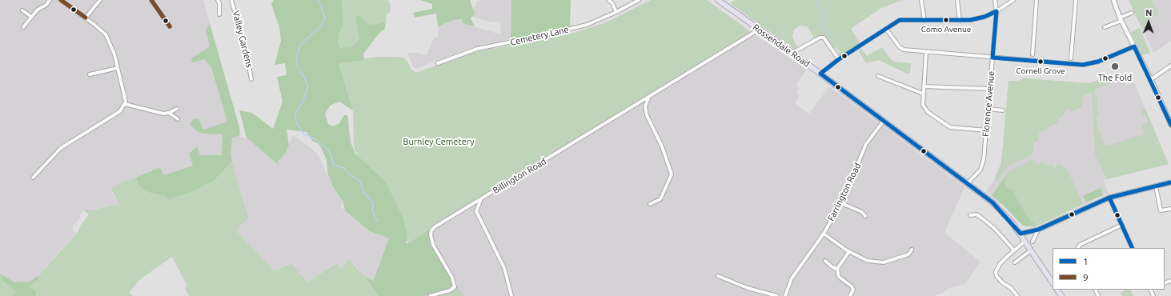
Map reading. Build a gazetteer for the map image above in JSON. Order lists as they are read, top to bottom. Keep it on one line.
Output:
{"streets":{"highway":["Rossendale Road"],"street":["Cemetery Lane","Valley Gardens","Florence Avenue","Billington Road","Farrington Road"]},"crossings":[["Rossendale Road","Florence Avenue"],["Rossendale Road","Billington Road"],["Rossendale Road","Farrington Road"]],"parks":["Burnley Cemetery"],"places":["Como Avenue","Cornell Grove","The Fold"],"lines":["transit line 9","transit line 1"],"legend":["1","9"],"north":"top"}
